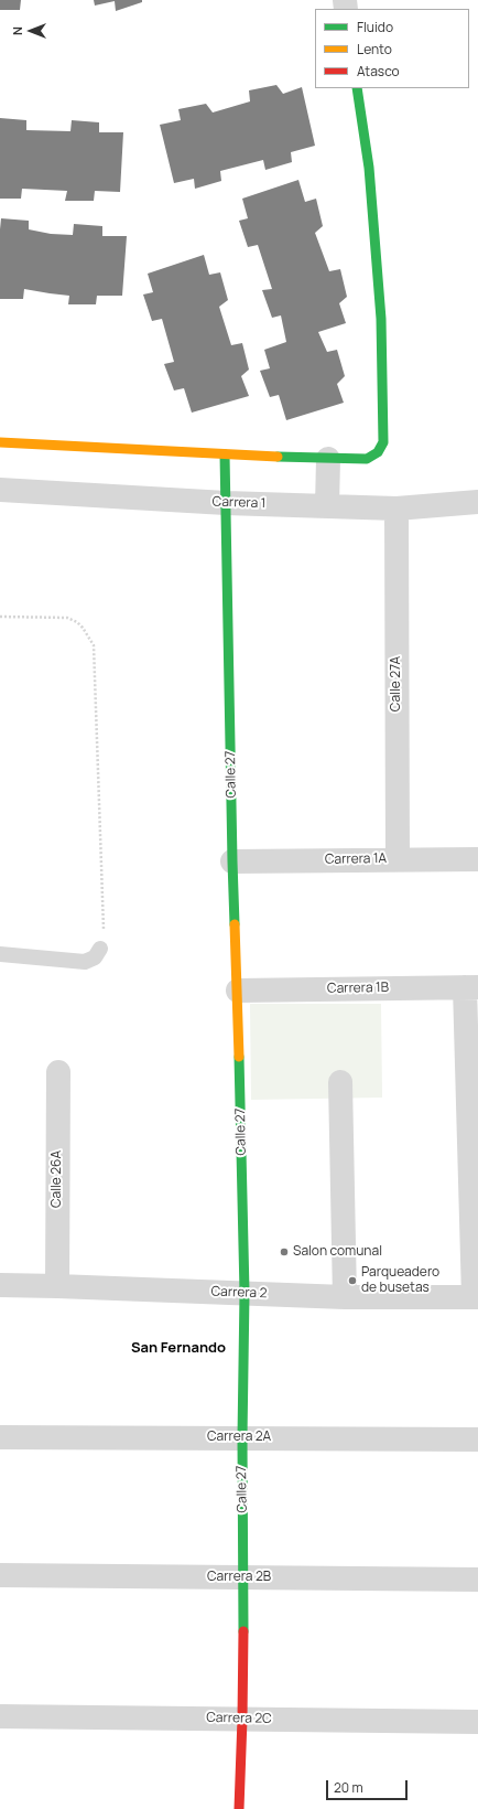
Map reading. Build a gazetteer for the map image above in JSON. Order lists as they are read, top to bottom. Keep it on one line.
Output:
{"streets":{"street":["Carrera 1","Calle 27A","Calle 27","Carrera 1A","Carrera 1B","Calle 26A","Carrera 2","Carrera 2A","Carrera 2B","Carrera 2C"]},"crossings":[["Carrera 1","Calle 27A"],["Carrera 1","Calle 27"],["Calle 27A","Carrera 1A"],["Calle 27","Carrera 1A"],["Calle 27","Carrera 1B"],["Calle 27","Carrera 2"],["Calle 27","Carrera 2A"],["Calle 27","Carrera 2B"],["Calle 27","Carrera 2C"],["Calle 26A","Carrera 2"]],"districts":["San Fernando"],"places":["Salon comunal","Parqueadero de busetas"],"legend":["Fluido","Lento","Atasco"],"scale_bar":"20 m","north":"left"}
